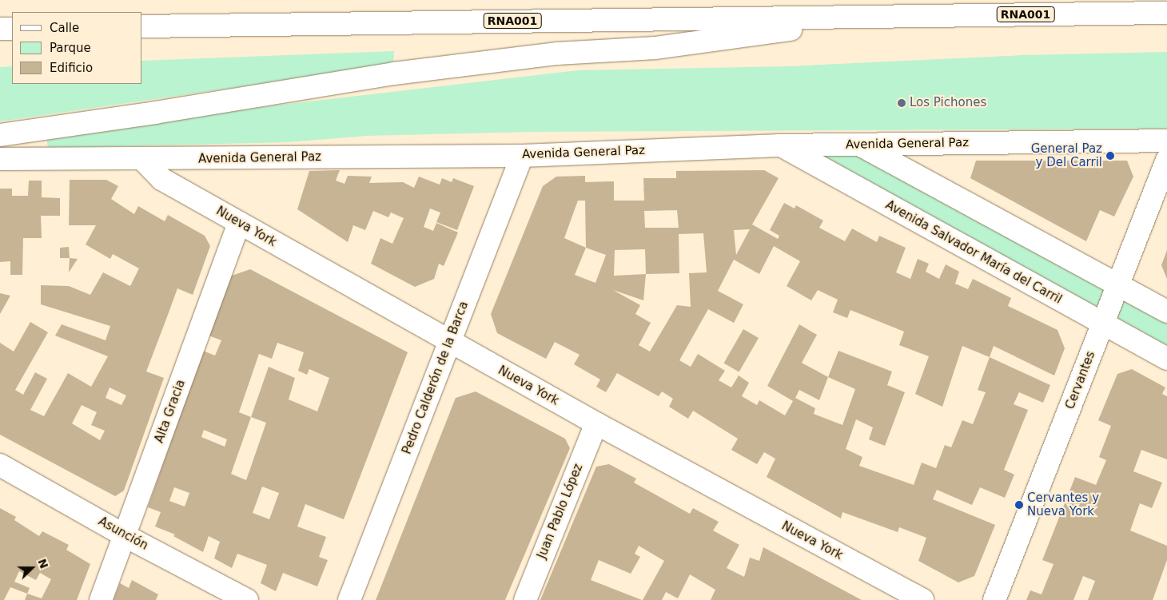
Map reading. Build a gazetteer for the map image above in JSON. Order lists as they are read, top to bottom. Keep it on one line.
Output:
{"streets":{"main road":["RNA001","Avenida General Paz","Nueva York","Avenida Salvador María del Carril","Pedro Calderón de la Barca","Cervantes","Alta Gracia","Juan Pablo López","Asunción"]},"crossings":[["Avenida General Paz","Nueva York"],["Avenida General Paz","Avenida Salvador María del Carril"],["Avenida General Paz","Pedro Calderón de la Barca"],["Nueva York","Pedro Calderón de la Barca"],["Nueva York","Alta Gracia"],["Nueva York","Juan Pablo López"],["Avenida Salvador María del Carril","Cervantes"],["Alta Gracia","Asunción"]],"places":["Los Pichones","General Paz y Del Carril","Cervantes y Nueva York"],"legend":["Calle","Parque","Edificio"],"north":"right"}
